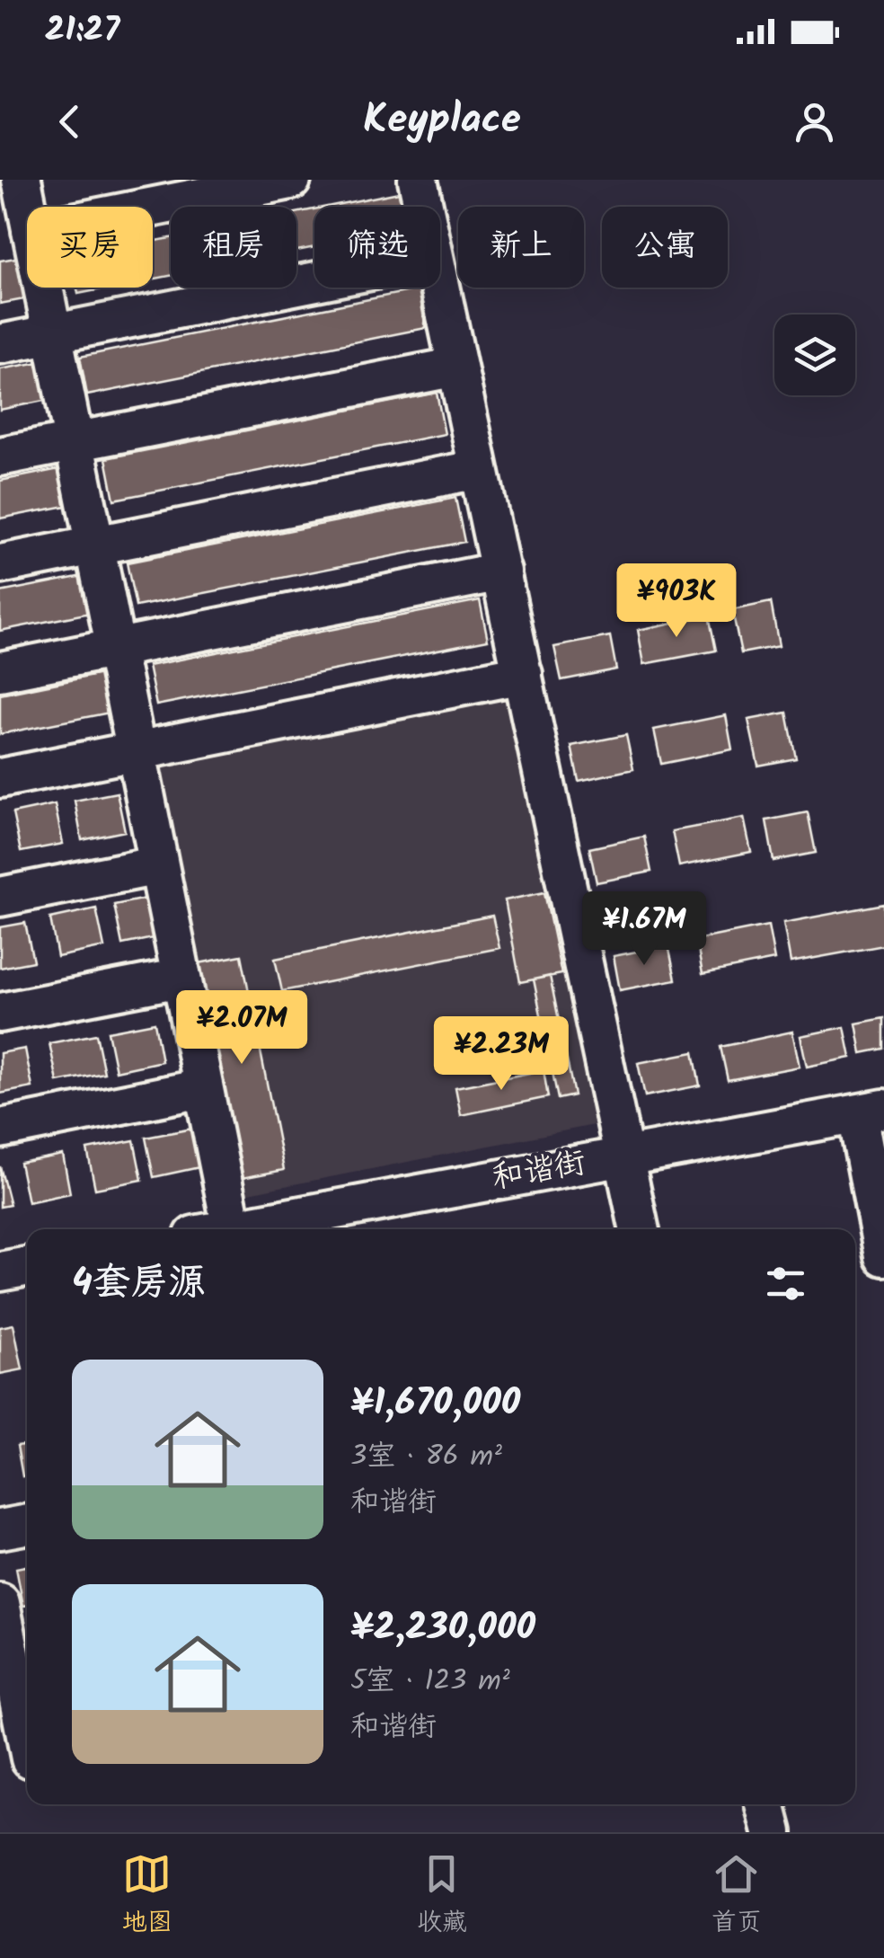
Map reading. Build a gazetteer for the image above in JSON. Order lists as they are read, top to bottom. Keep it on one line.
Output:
{"streets":{"street":["和谐街"]},"page":{"status":"21:27","header":"Keyplace","chip":["买房","租房","筛选","新上","公寓"],"price":["¥903K","¥1.67M","¥2.07M","¥2.23M"],"heading":"4套房源","list":[{"name":"¥1,670,000","note":"3室 · 86 m² · 和谐街"},{"name":"¥2,230,000","note":"5室 · 123 m² · 和谐街"}],"tabs":["地图","收藏","首页"]}}
